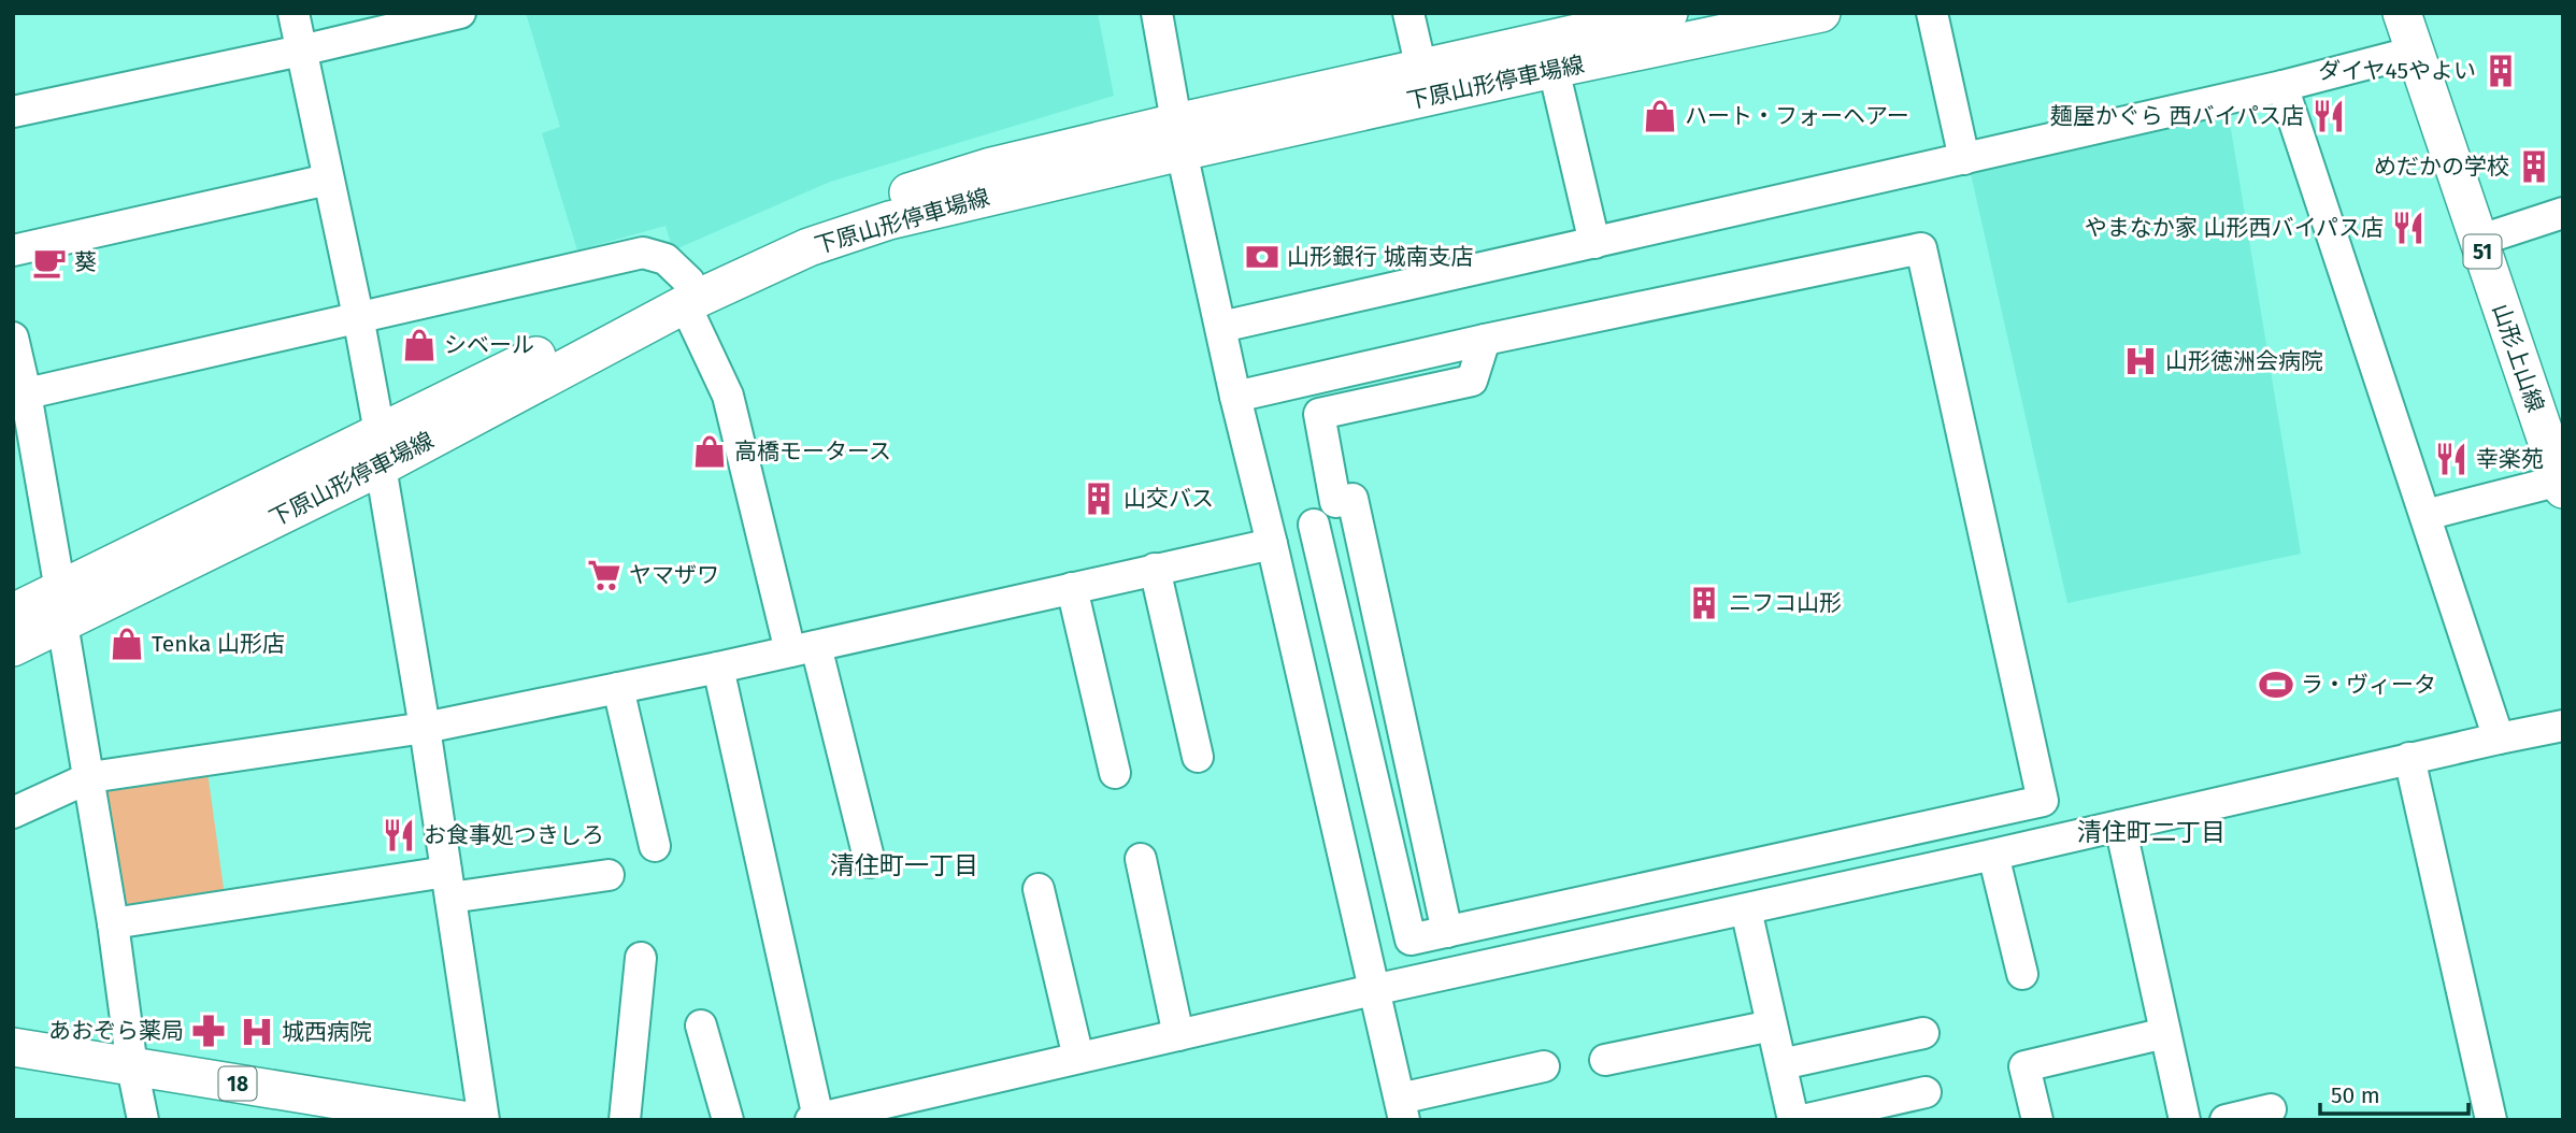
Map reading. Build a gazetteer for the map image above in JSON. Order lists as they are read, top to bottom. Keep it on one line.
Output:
{"streets":{"main road":["下原山形停車場線","51","山形上山線","18"]},"districts":["清住町二丁目","清住町一丁目"],"places":{"building":["ダイヤ45やよい","めだかの学校","山交バス","ニフコ山形"],"shop":["ハート・フォーヘアー","シベール","高橋モータース","Tenka 山形店"],"restaurant":["麺屋かぐら 西バイパス店","やまなか家 山形西バイパス店","幸楽苑","お食事処つきしろ"],"bank":["山形銀行 城南支店"],"cafe":["葵"],"hospital":["山形徳洲会病院","城西病院"],"supermarket":["ヤマザワ"],"sports":["ラ・ヴィータ"],"pharmacy":["あおぞら薬局"]},"scale_bar":"50 m"}
